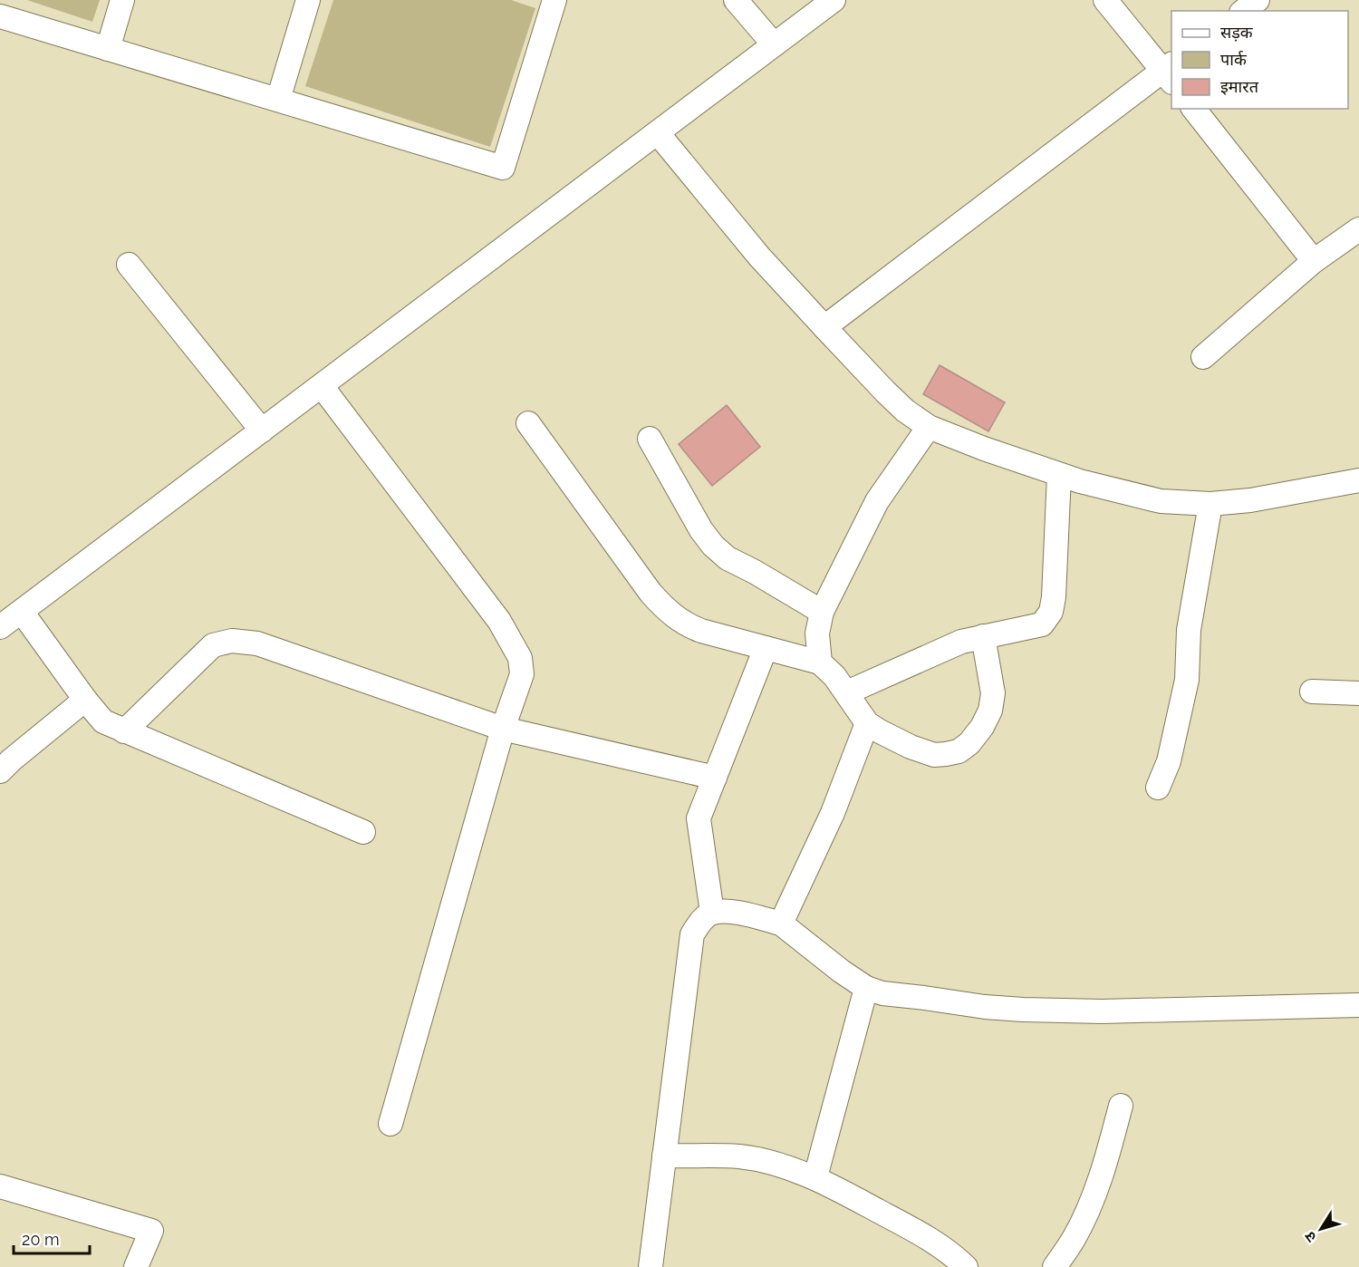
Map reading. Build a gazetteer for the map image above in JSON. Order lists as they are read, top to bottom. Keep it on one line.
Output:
{"legend":["सड़क","पार्क","इमारत"],"scale_bar":"20 m","north":"bottom left"}
